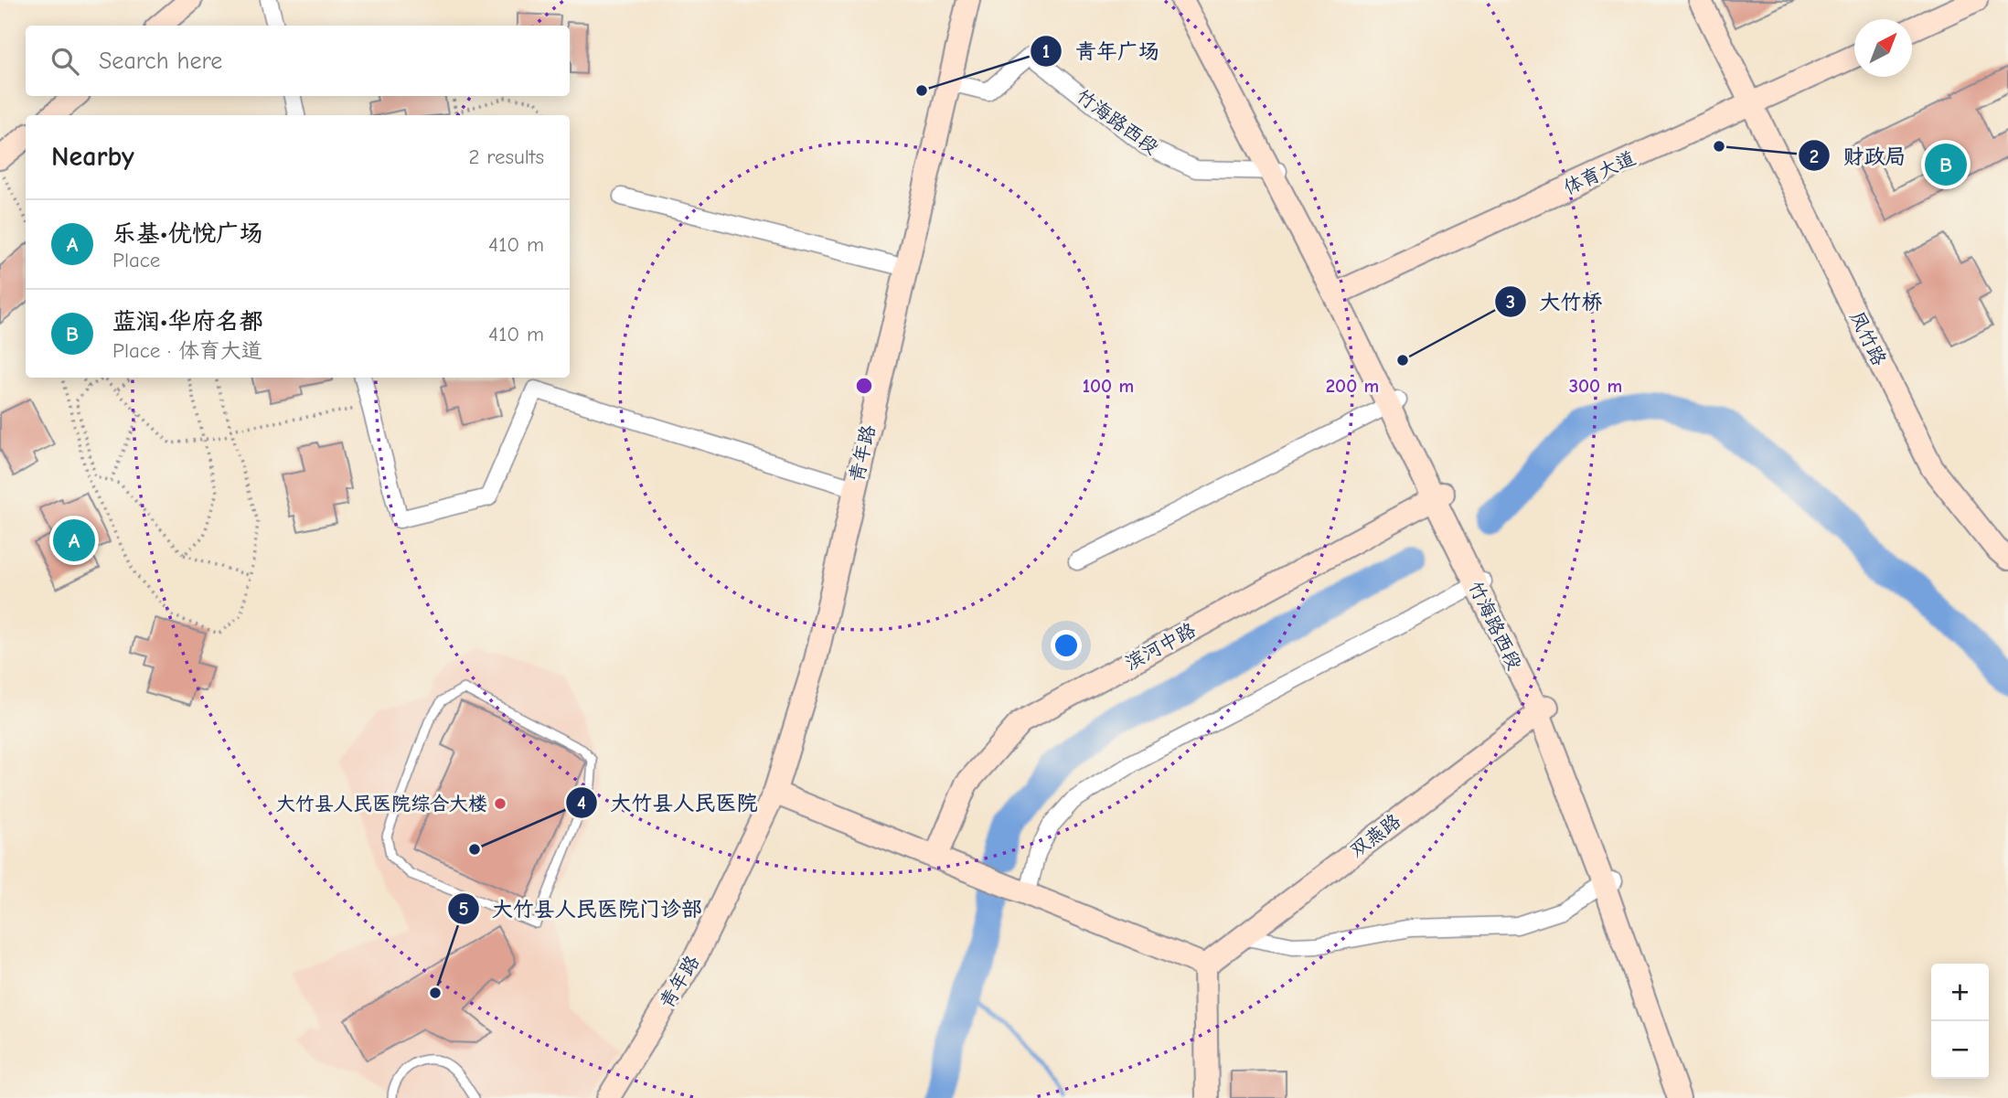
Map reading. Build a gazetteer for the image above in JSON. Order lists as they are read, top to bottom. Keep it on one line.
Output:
{"streets":{"street":["竹海路西段","体育大道","凤竹路","青年路","滨河中路","双燕路"]},"crossings":[["竹海路西段","体育大道"],["竹海路西段","青年路"],["竹海路西段","滨河中路"],["竹海路西段","双燕路"],["体育大道","凤竹路"]],"places":["青年广场","财政局","大竹桥","大竹县人民医院综合大楼","大竹县人民医院","大竹县人民医院门诊部"],"north":"top right","page":{"search":"Search here","heading":["Nearby","2 results"],"pins":["B","A"],"list":[{"mark":"A","name":"乐基•优悦广场","note":"Place","value":"410 m"},{"mark":"B","name":"蓝润•华府名都","note":"Place · 体育大道","value":"410 m"}],"map_buttons":["+","−"]},"rings":["100 m","200 m","300 m"]}
